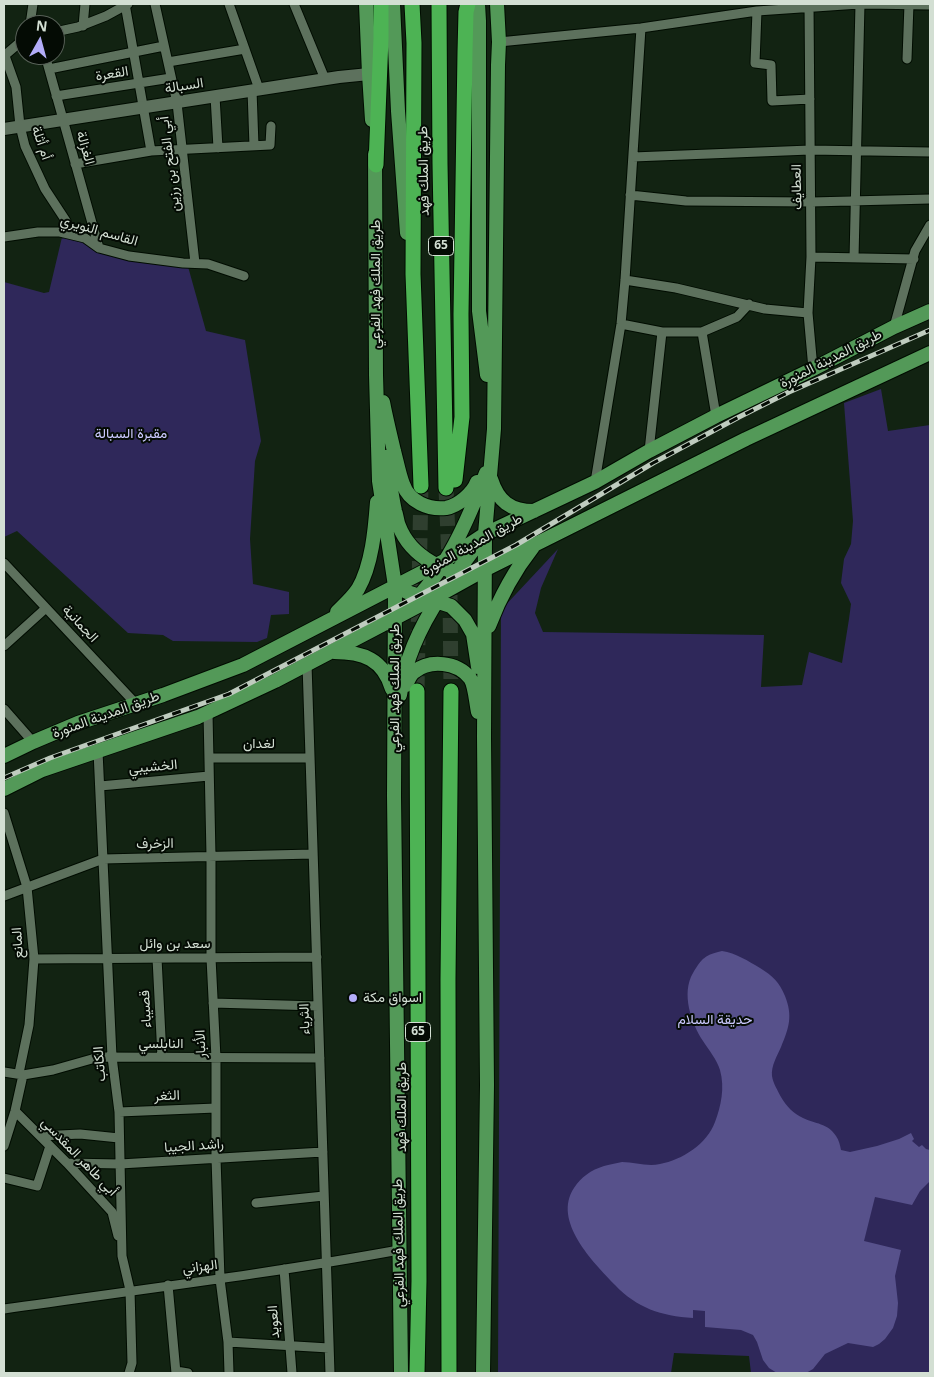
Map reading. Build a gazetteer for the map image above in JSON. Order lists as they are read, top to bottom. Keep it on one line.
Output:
{"streets":{"highway":["طريق الملك فهد","65"],"main road":["السبالة","طريق الملك فهد الفرعي","طريق المدينة المنورة"],"street":["القعرة","أم أثلة","الغزالة","أبي الفتح بن رزين","العطايف","القاسم النويري","الجمانية","لغدان","الخشيبي","الزخرف","المانع","سعد بن وائل","قصيباء","الثرياء","النابلسي","الأنبار","الكاتب","الثغر","راشد الجيبا","أبي طاهر المقدسي","الهزاني","العويد"]},"crossings":[["القعرة","الغزالة"],["القعرة","أبي الفتح بن رزين"],["السبالة","أم أثلة"],["السبالة","الغزالة"],["السبالة","أبي الفتح بن رزين"],["السبالة","طريق الملك فهد الفرعي"],["أم أثلة","القاسم النويري"],["الغزالة","القاسم النويري"],["أبي الفتح بن رزين","القاسم النويري"],["العطايف","طريق المدينة المنورة"],["طريق الملك فهد الفرعي","طريق المدينة المنورة"],["طريق الملك فهد الفرعي","الهزاني"],["طريق المدينة المنورة","الجمانية"],["لغدان","الثرياء"],["لغدان","الأنبار"],["الخشيبي","الأنبار"],["الخشيبي","الكاتب"],["الزخرف","المانع"],["الزخرف","الثرياء"],["الزخرف","الأنبار"],["الزخرف","الكاتب"],["المانع","سعد بن وائل"],["المانع","النابلسي"],["المانع","أبي طاهر المقدسي"],["سعد بن وائل","قصيباء"],["سعد بن وائل","الثرياء"],["سعد بن وائل","الأنبار"],["سعد بن وائل","الكاتب"],["قصيباء","النابلسي"],["الثرياء","النابلسي"],["الثرياء","راشد الجيبا"],["الثرياء","الهزاني"],["النابلسي","الأنبار"],["النابلسي","الكاتب"],["الأنبار","الثغر"],["الأنبار","راشد الجيبا"],["الأنبار","الهزاني"],["الكاتب","الثغر"],["الكاتب","راشد الجيبا"],["الكاتب","أبي طاهر المقدسي"],["الكاتب","الهزاني"],["راشد الجيبا","أبي طاهر المقدسي"],["الهزاني","العويد"]],"parks":["مقبرة السبالة","حديقة السلام"],"places":["اسواق مكة"],"north":"top"}
